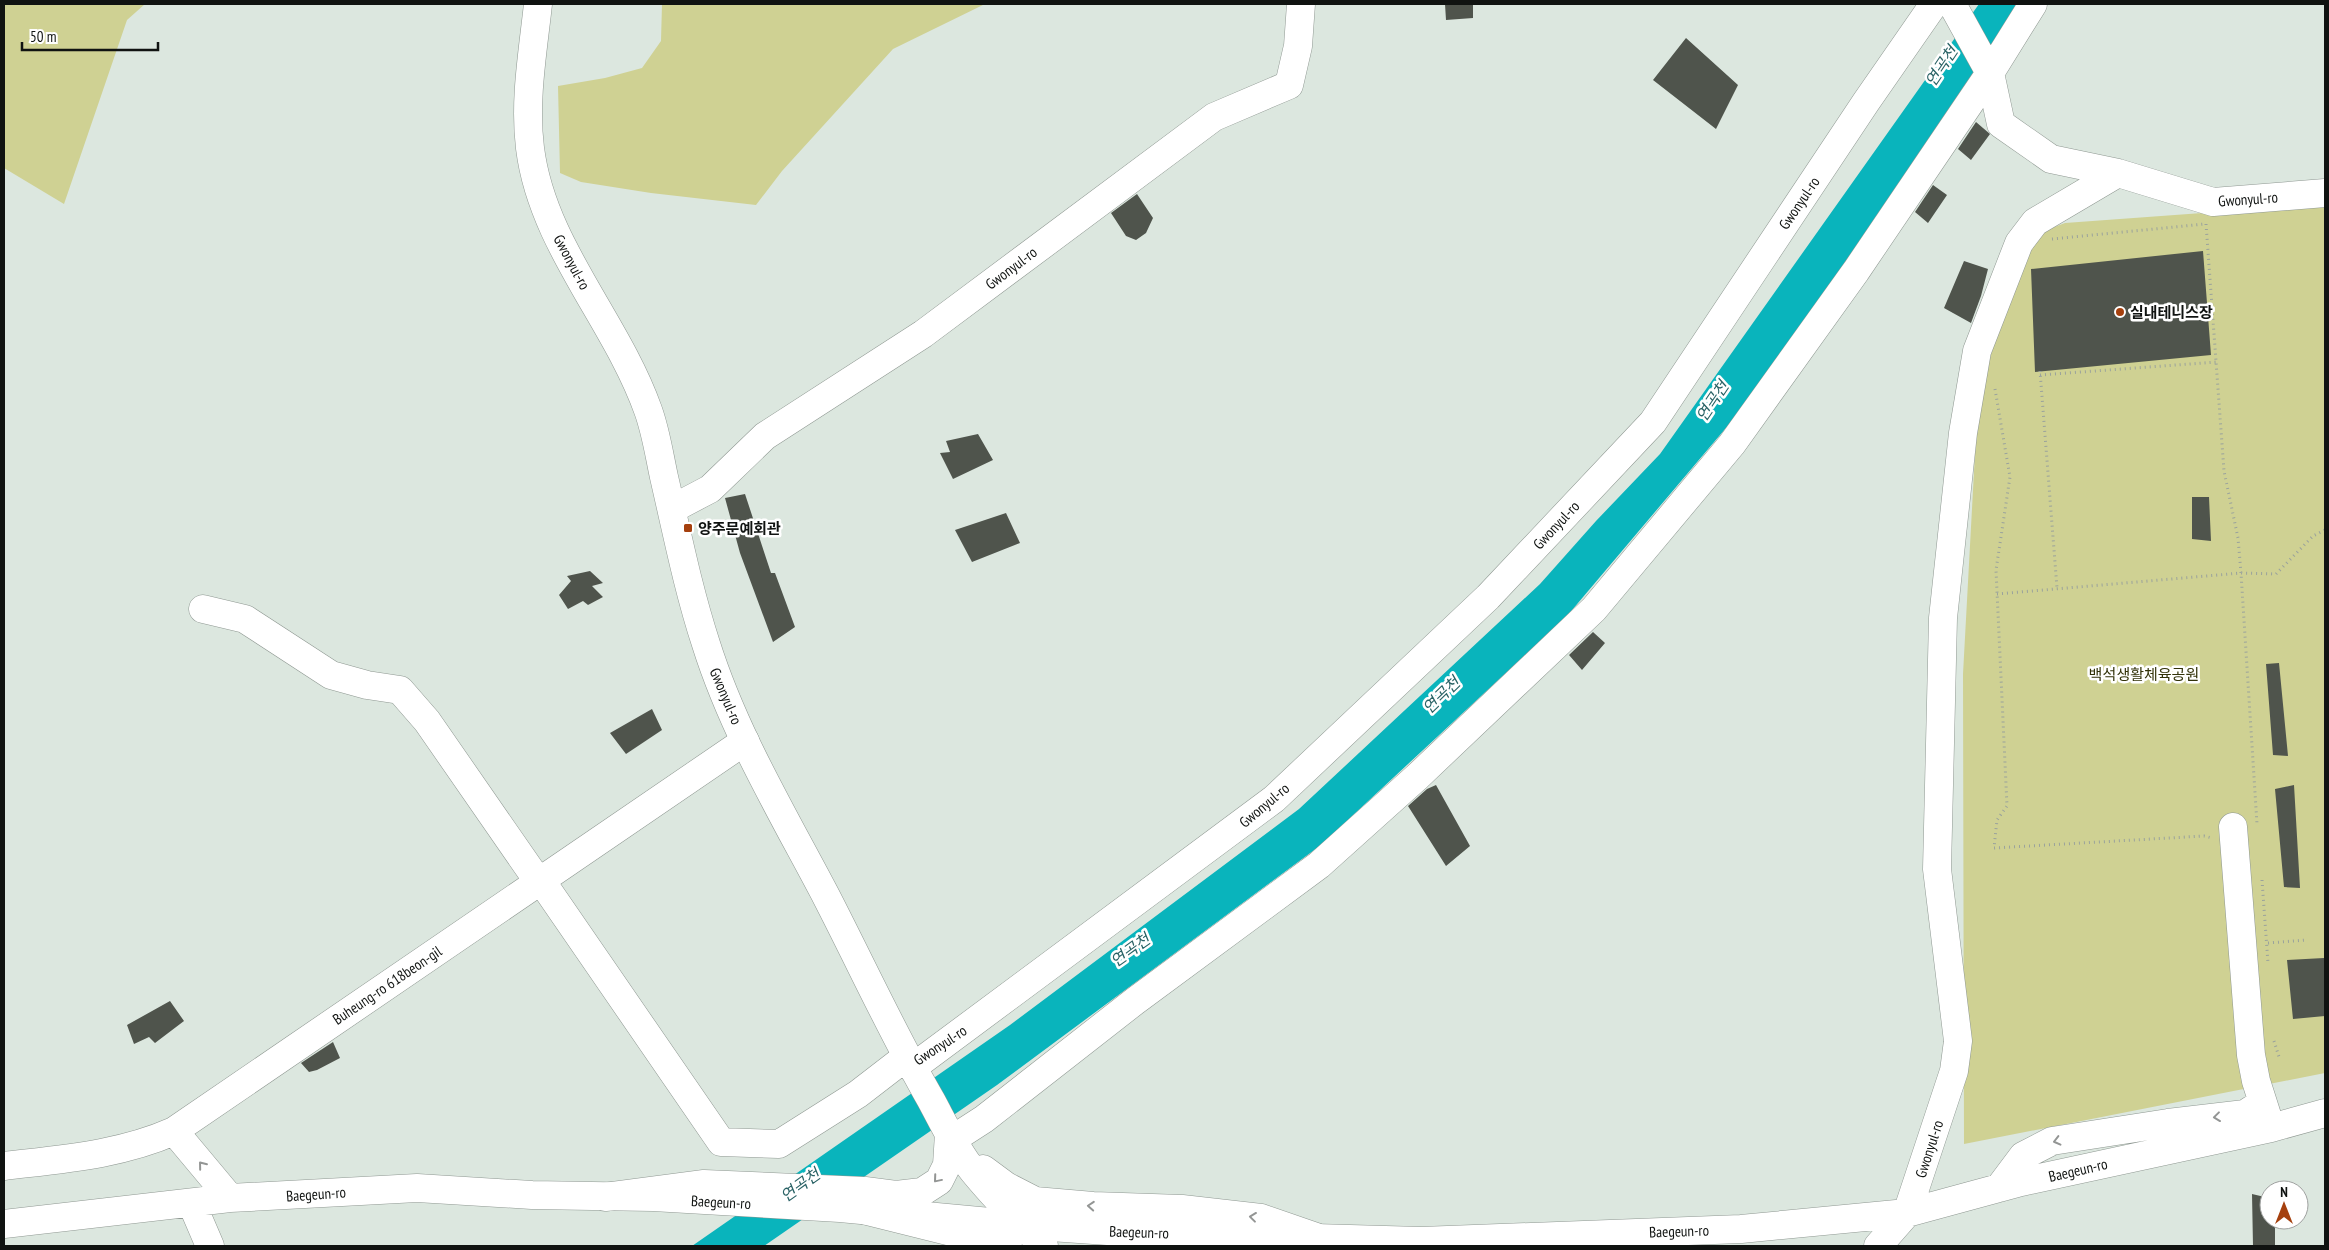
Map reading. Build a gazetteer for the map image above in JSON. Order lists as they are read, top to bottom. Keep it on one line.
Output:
{"streets":{"street":["Gwonyul-ro","Buheung-ro 618beon-gil","Baegeun-ro"]},"crossings":[["Gwonyul-ro","Buheung-ro 618beon-gil"],["Gwonyul-ro","Baegeun-ro"]],"water":["연곡천"],"parks":["백석생활체육공원"],"places":{"other":["실내테니스장"],"transit":["양주문예회관"]},"scale_bar":"50 m","north":"top"}
